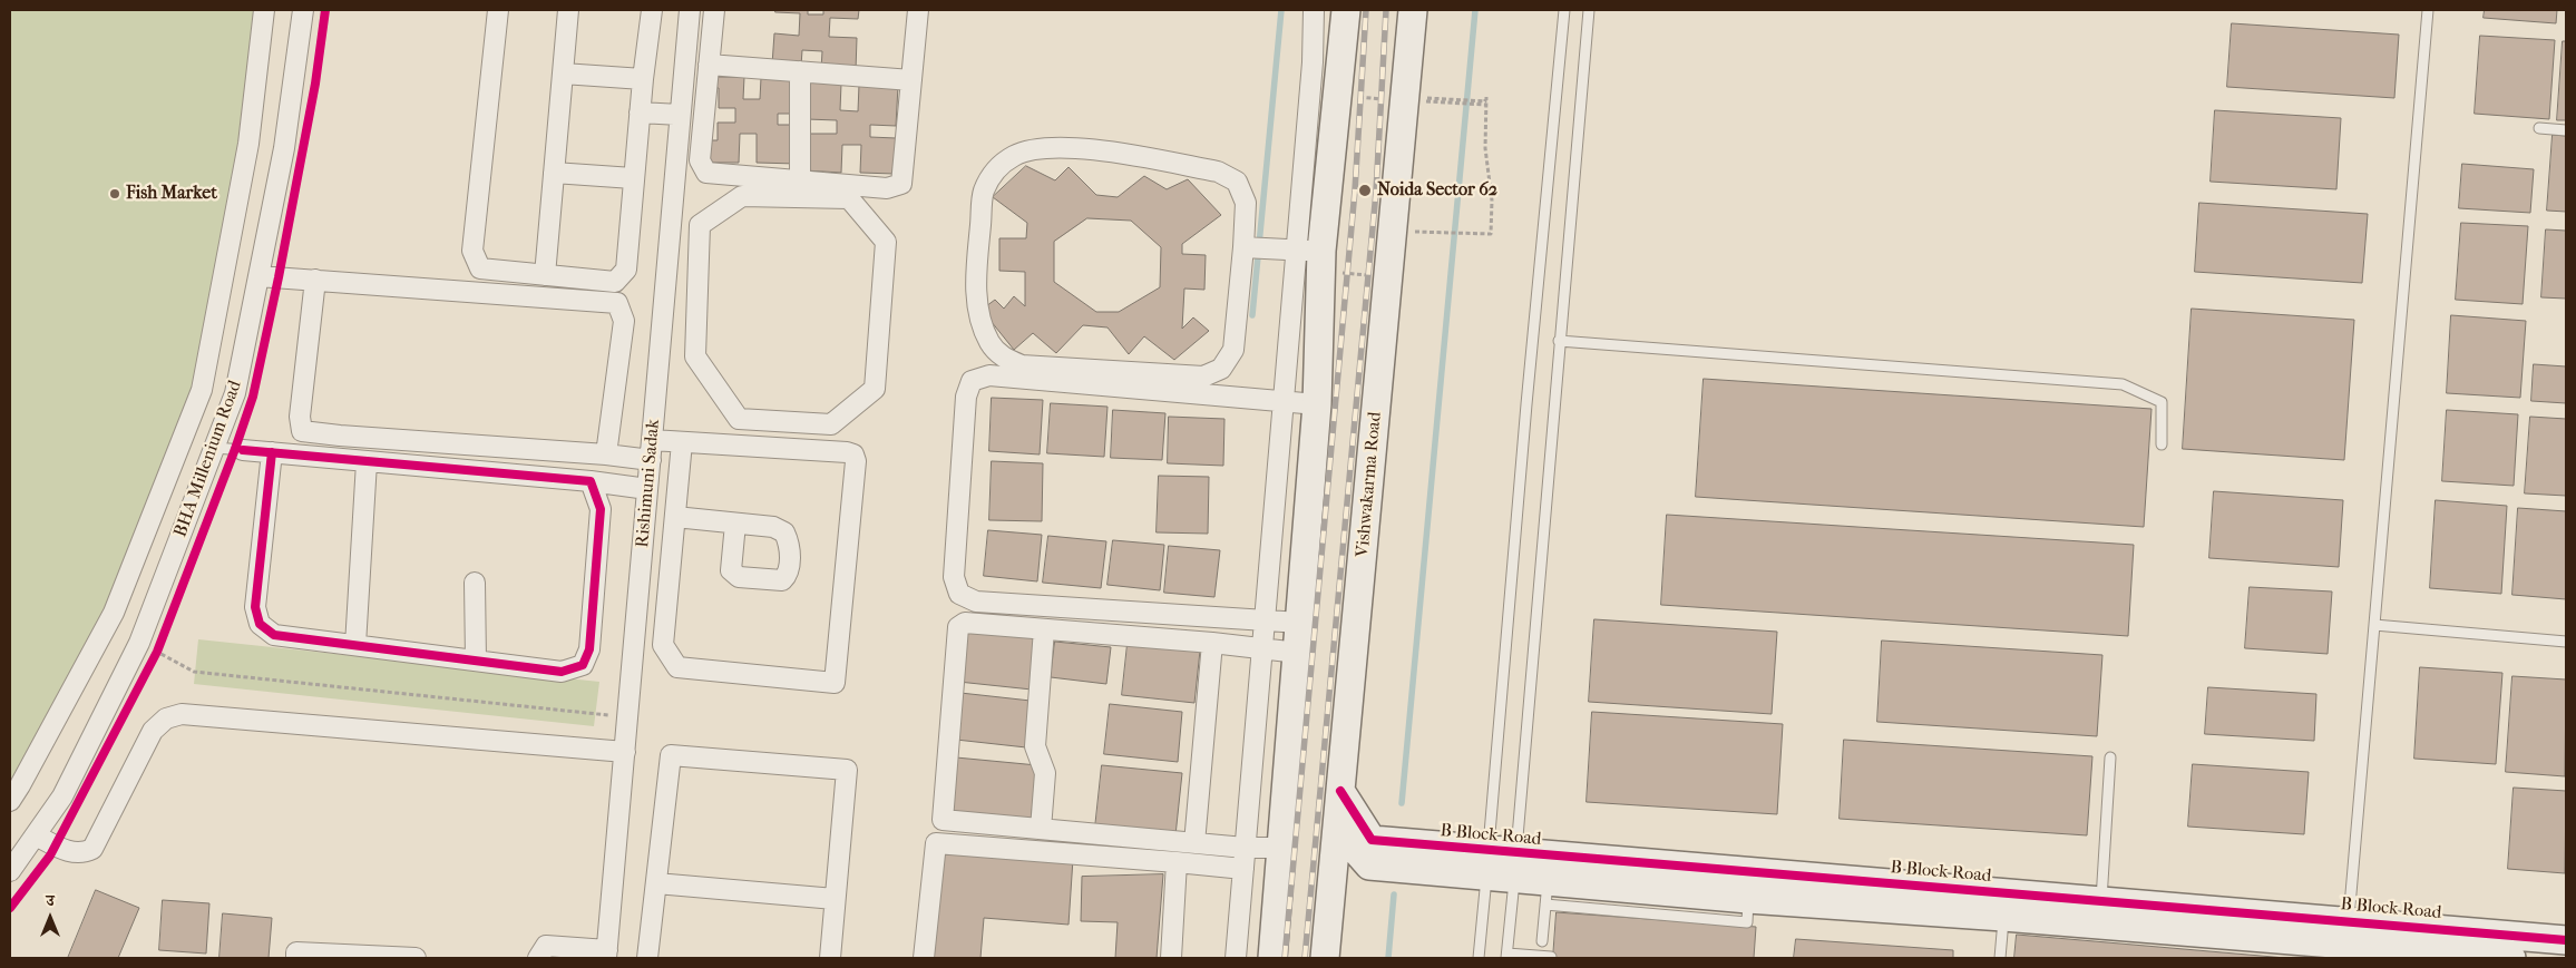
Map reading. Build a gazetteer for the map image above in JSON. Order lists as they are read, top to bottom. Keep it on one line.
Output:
{"streets":{"street":["BHA Millenium Road","Rishimuni Sadak","Vishwakarma Road","B Block Road"]},"crossings":[["Vishwakarma Road","B Block Road"]],"places":["Noida Sector 62","Fish Market"],"north":"top"}
